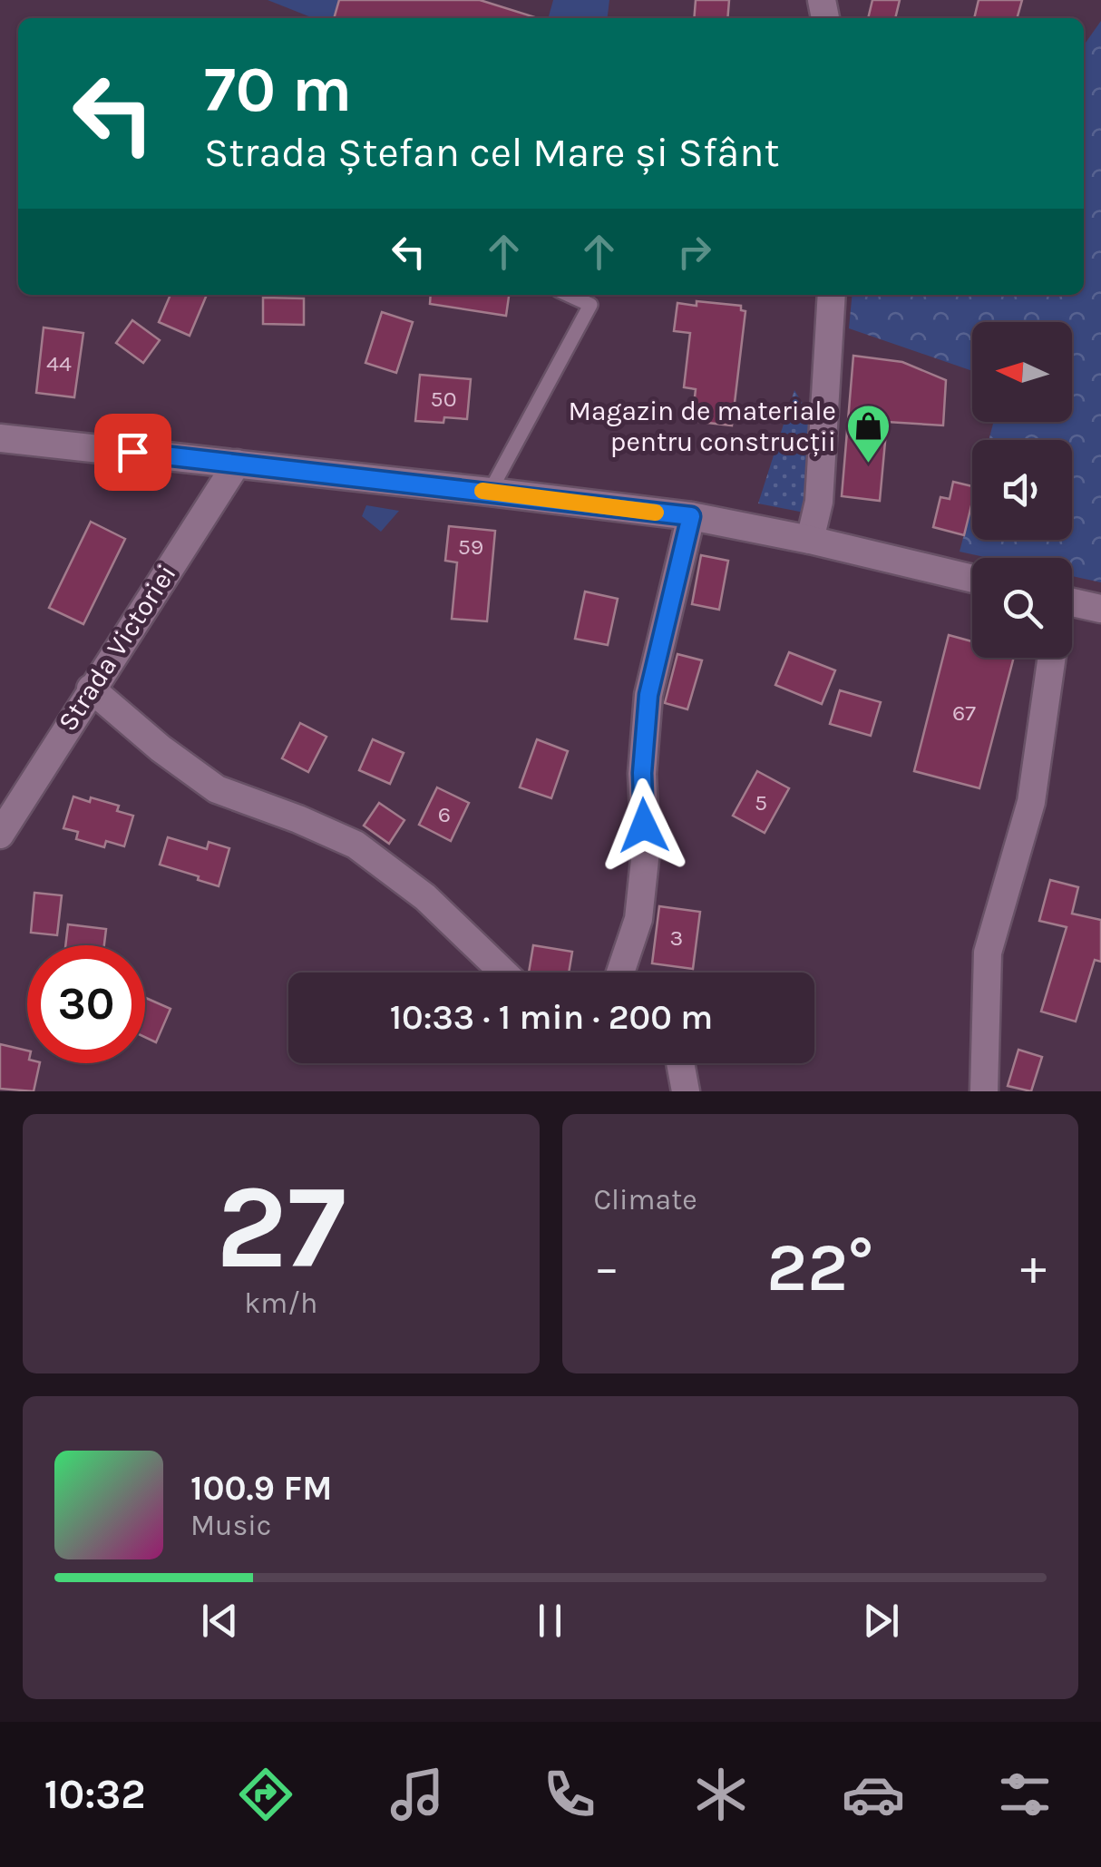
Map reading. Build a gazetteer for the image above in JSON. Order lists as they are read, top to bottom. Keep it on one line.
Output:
{"streets":{"street":["Strada Victoriei"]},"places":{"shop":["Magazin de materiale pentru construcții"]},"house_numbers":["44","50","59","67","5","6","3"],"north":"left","page":{"turn":["70 m","Strada Ștefan cel Mare și Sfânt"],"limit":"30","trip":"10:33 · 1 min · 200 m","tile":[["27","km/h"],"Climate"],"heat":["−","22°","+"],"song":["100.9 FM","Music"],"tabs":"10:32"}}
